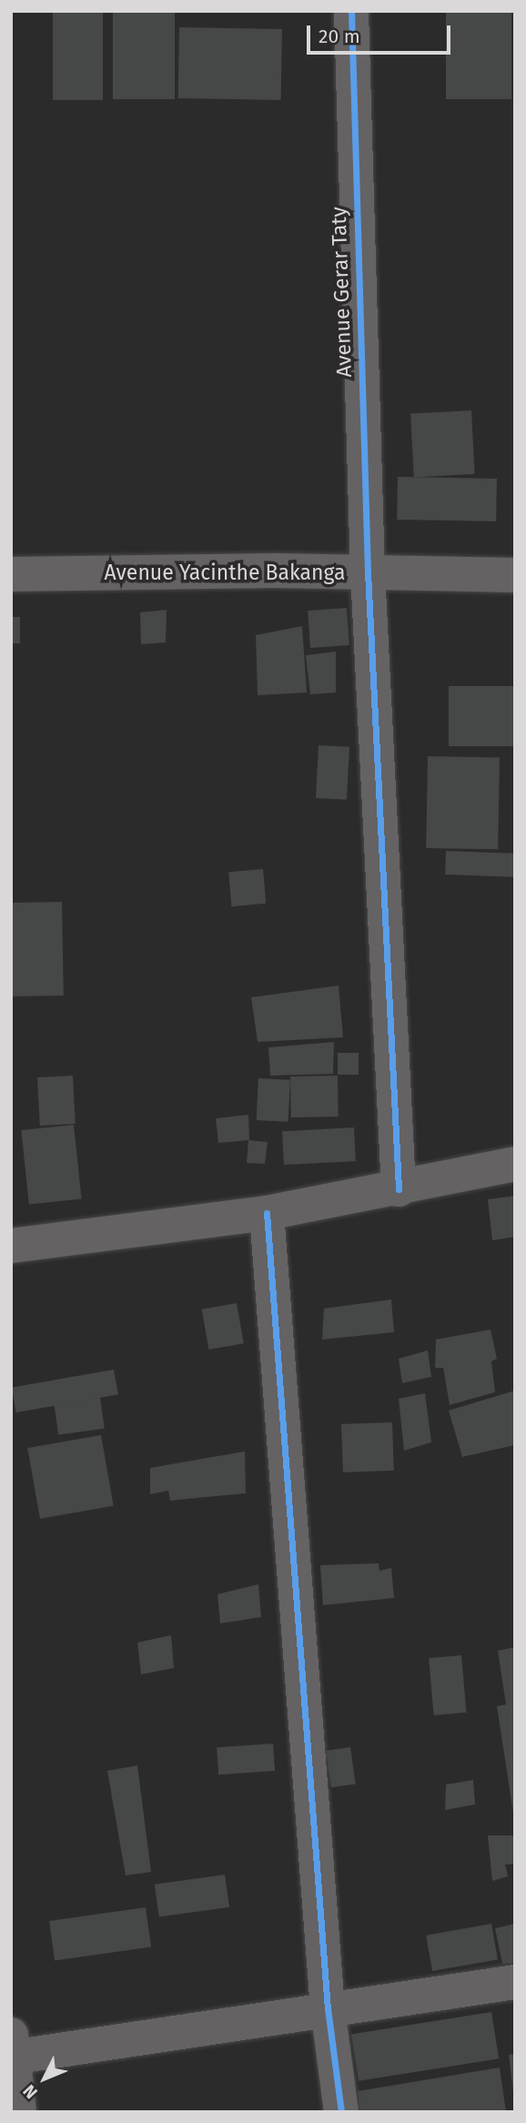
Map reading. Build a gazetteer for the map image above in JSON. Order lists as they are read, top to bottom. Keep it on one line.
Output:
{"streets":{"street":["Avenue Gerar Taty","Avenue Yacinthe Bakanga"]},"crossings":[["Avenue Gerar Taty","Avenue Yacinthe Bakanga"]],"scale_bar":"20 m","north":"bottom left"}
